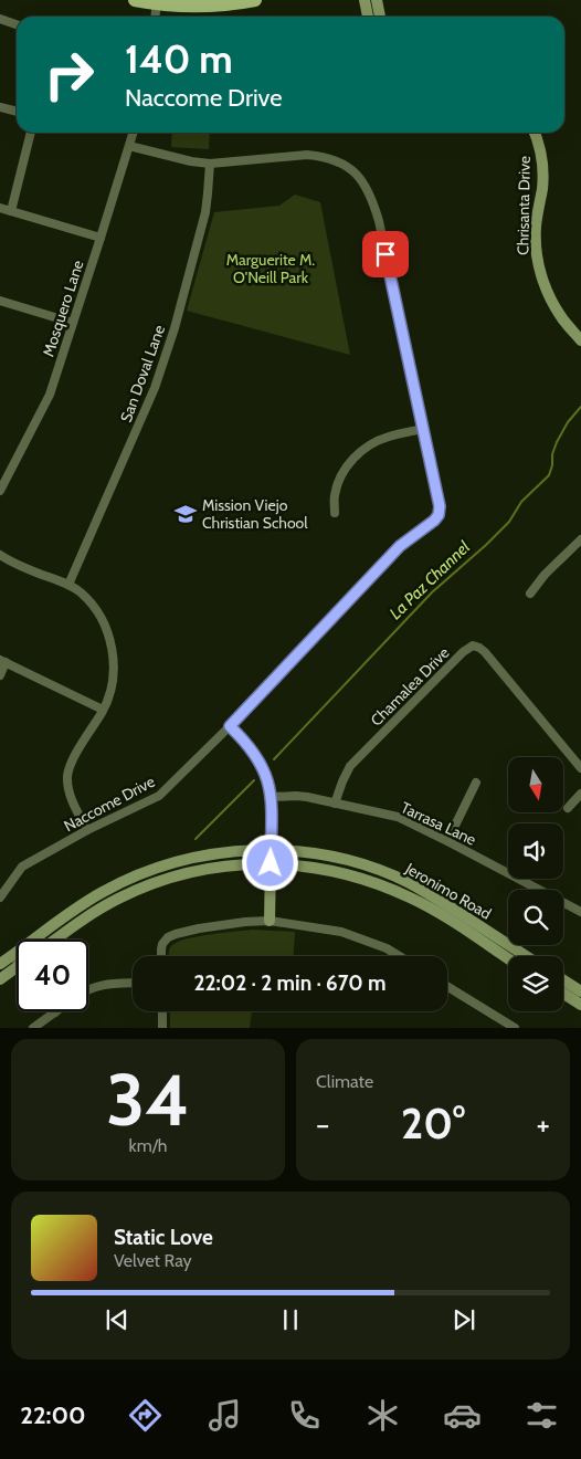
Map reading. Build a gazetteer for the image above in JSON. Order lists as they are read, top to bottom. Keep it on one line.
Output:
{"streets":{"main road":["Chrisanta Drive","Jeronimo Road"],"street":["Mosquero Lane","San Doval Lane","Chamalea Drive","Naccome Drive","Tarrasa Lane"]},"crossings":[["Chamalea Drive","Tarrasa Lane"]],"water":["La Paz Channel"],"parks":["Marguerite M. O'Neill Park"],"places":{"school or university":["Mission Viejo Christian School"]},"north":"bottom","page":{"turn":["140 m","Naccome Drive"],"limit":"40","trip":"22:02 · 2 min · 670 m","tile":[["34","km/h"],"Climate"],"heat":["−","20°","+"],"song":["Static Love","Velvet Ray"],"tabs":"22:00"}}
